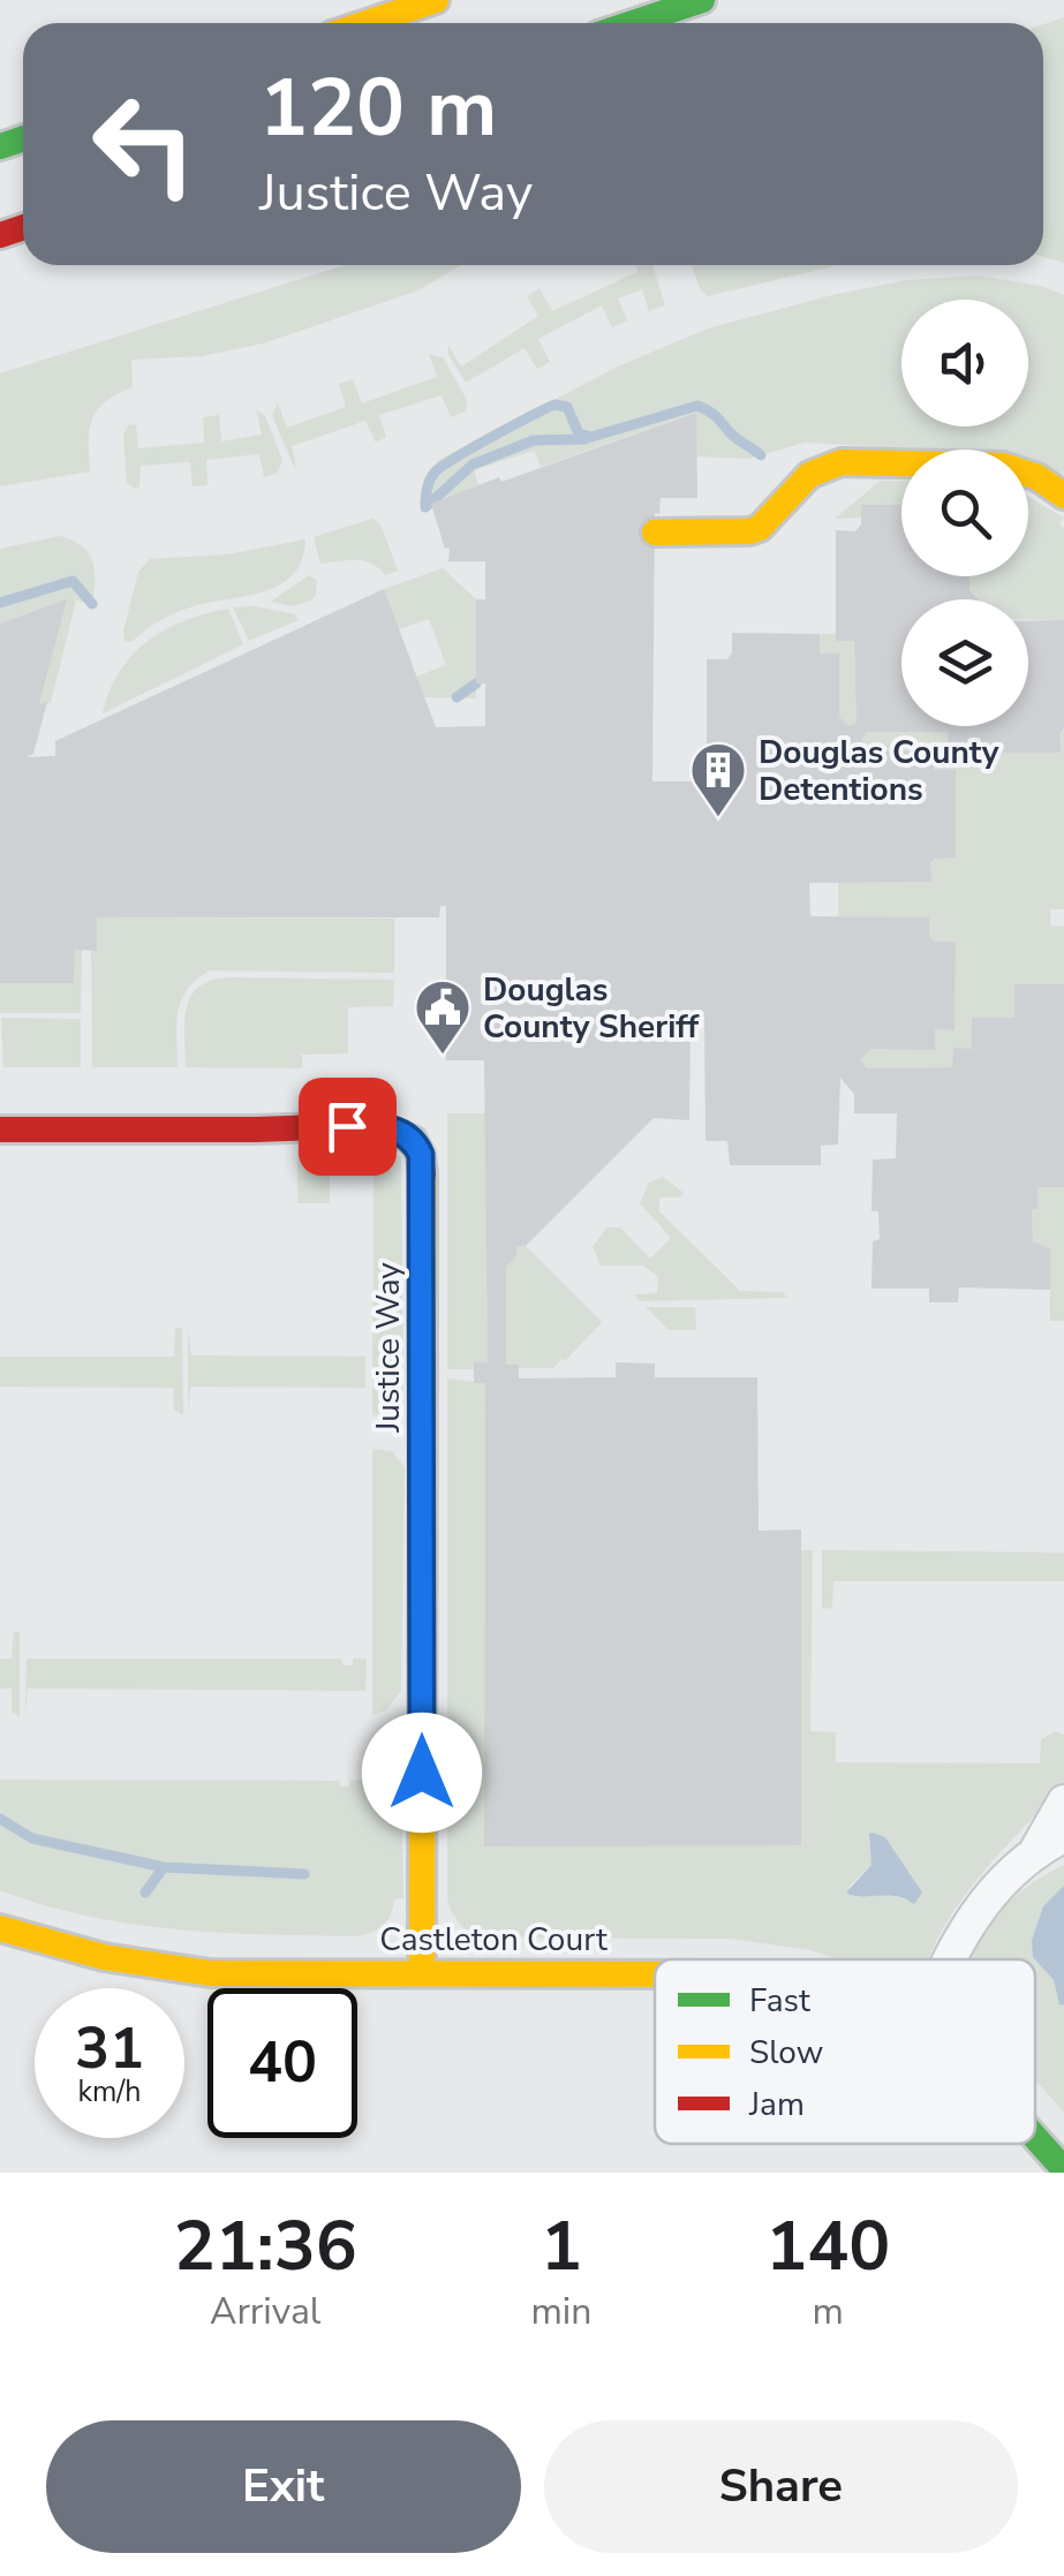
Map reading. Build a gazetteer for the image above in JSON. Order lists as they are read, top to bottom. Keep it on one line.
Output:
{"streets":{"main road":["Justice Way","Castleton Court"]},"crossings":[["Justice Way","Castleton Court"]],"places":{"building":["Douglas County Detentions"],"public building":["Douglas County Sheriff"]},"legend":["Fast","Slow","Jam"],"page":{"turn":["120 m","Justice Way"],"speed":"31 km/h","limit":"40","eta":["21:36","Arrival","1","min","140","m"],"buttons":["Exit","Share"]}}
